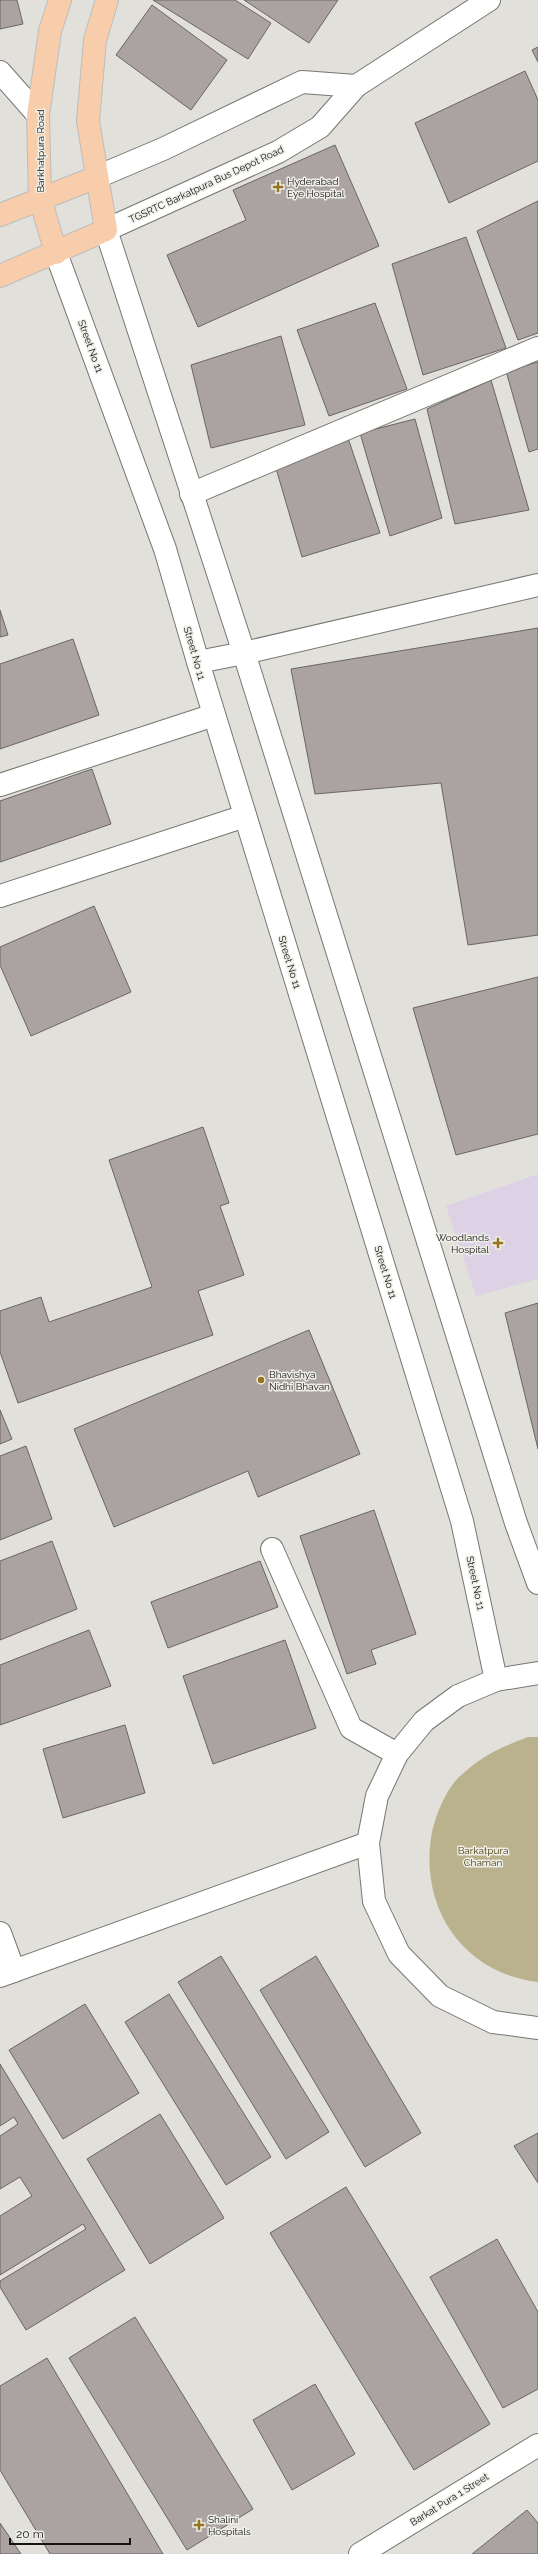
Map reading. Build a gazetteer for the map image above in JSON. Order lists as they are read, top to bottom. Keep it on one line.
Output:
{"streets":{"main road":["Barkhatpura Road","TGSRTC Barkatpura Bus Depot Road","Street No 11","Barkat Pura 1 Street"]},"crossings":[["Barkhatpura Road","Street No 11"]],"parks":["Barkatpura Chaman"],"places":{"health":["Hyderabad Eye Hospital","Woodlands Hospital","Shalini Hospitals"],"other":["Bhavishya Nidhi Bhavan"]},"scale_bar":"20 m"}
